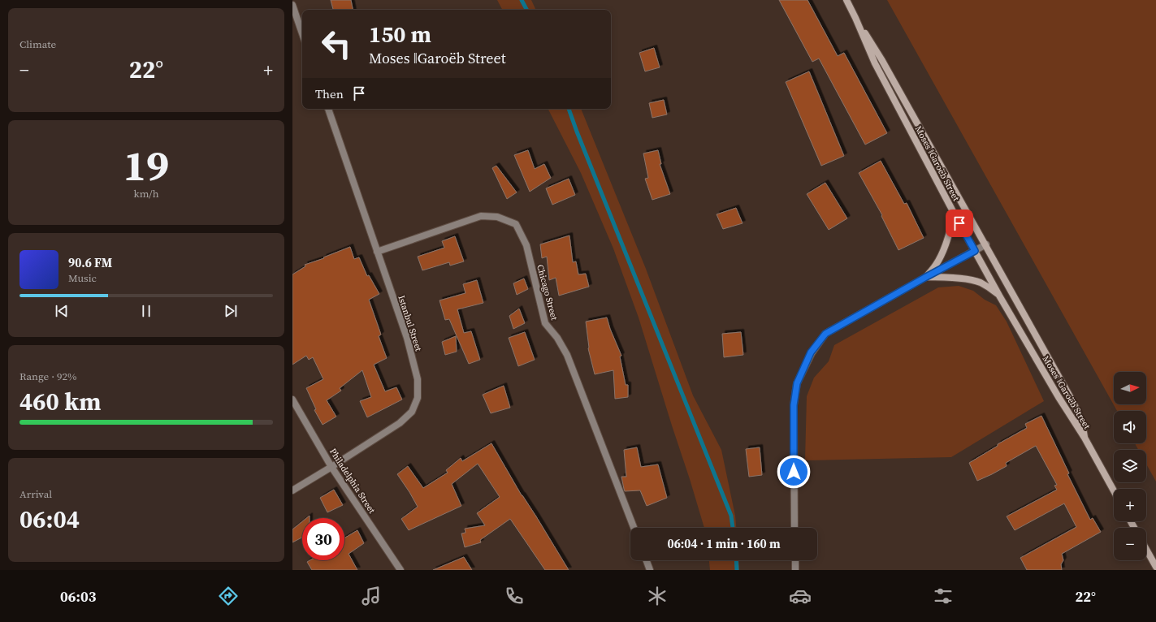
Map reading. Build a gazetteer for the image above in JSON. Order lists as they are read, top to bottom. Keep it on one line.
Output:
{"streets":{"main road":["Moses ǁGaroëb Street"],"street":["Chicago Street","Istanbul Street","Philadelphia Street"]},"crossings":[["Chicago Street","Istanbul Street"],["Istanbul Street","Philadelphia Street"]],"north":"right","page":{"tile":["Climate",["19","km/h"],["Range · 92%","460 km"],["Arrival","06:04"]],"turn":["150 m","Moses ǁGaroëb Street"],"heat":["−","22°","+"],"then":"Then","song":["90.6 FM","Music"],"map_buttons":["+","−"],"limit":"30","trip":"06:04 · 1 min · 160 m","tabs":["06:03","22°"]}}
